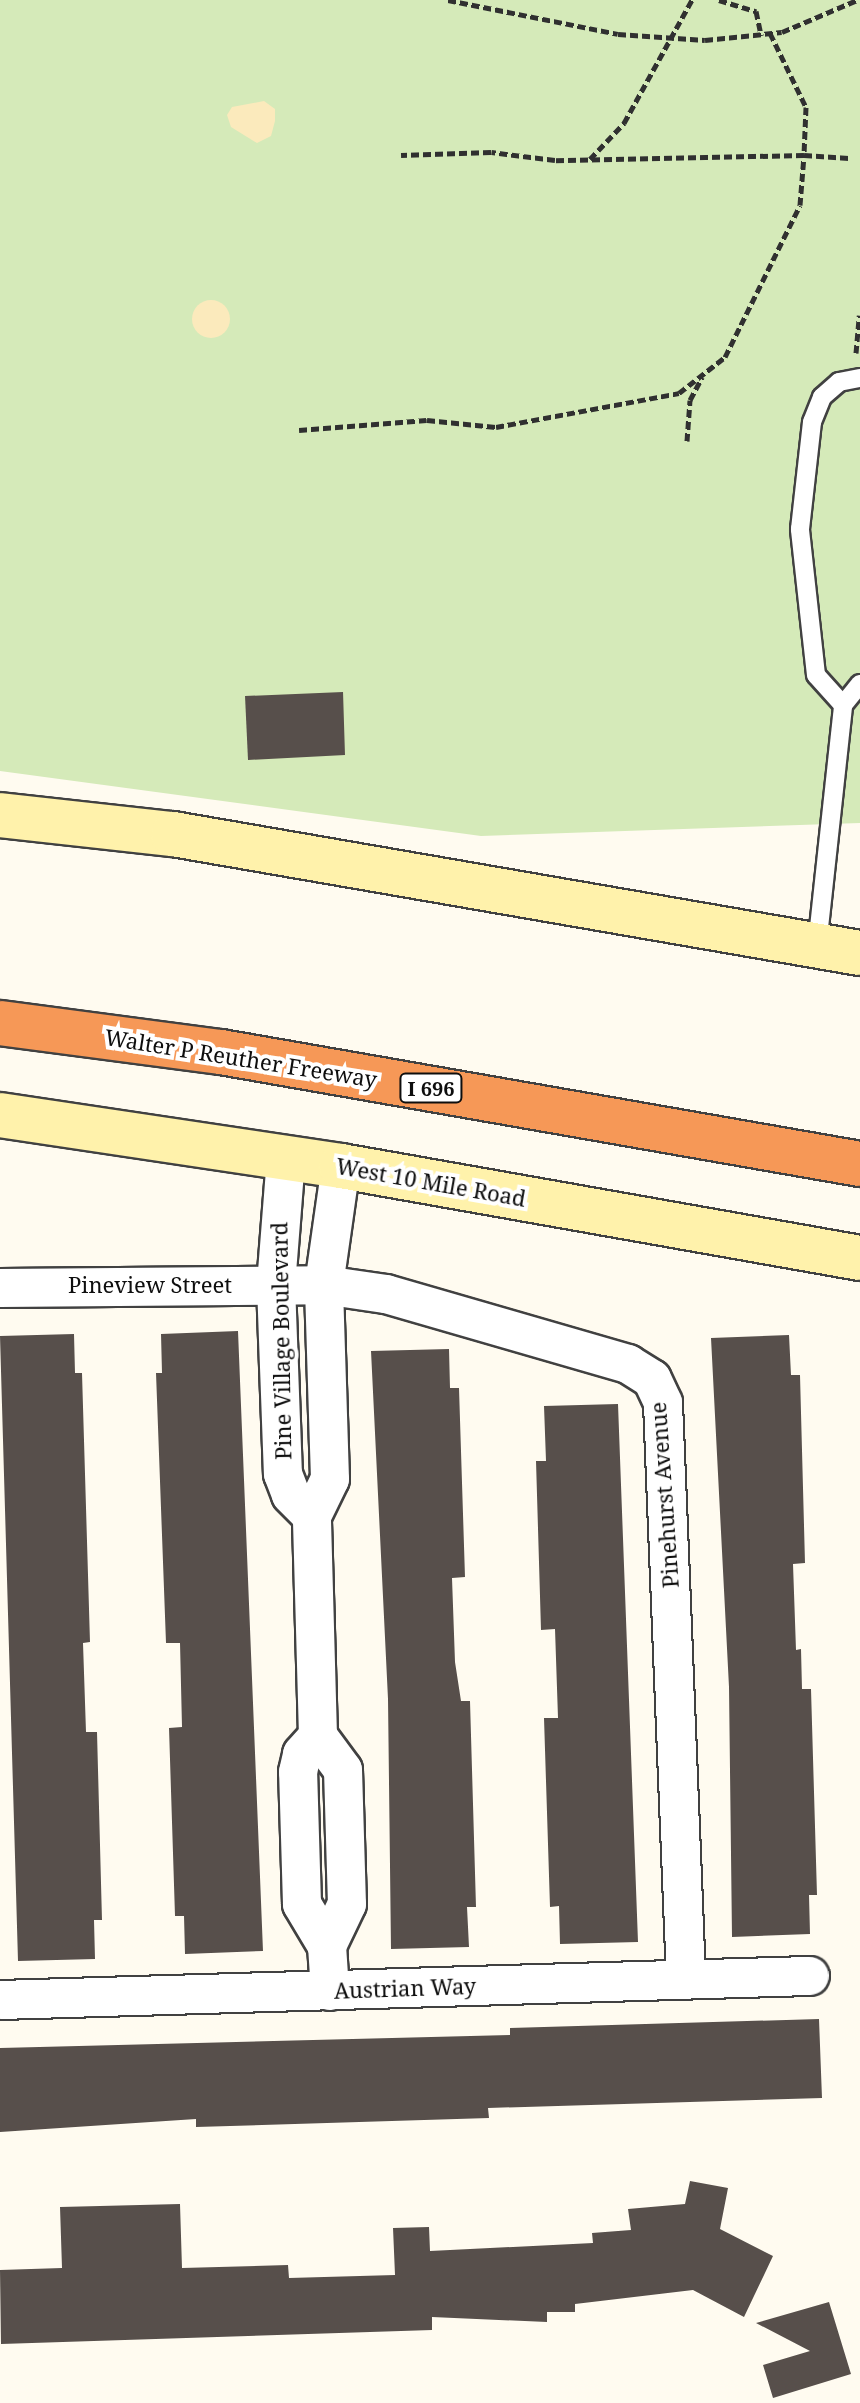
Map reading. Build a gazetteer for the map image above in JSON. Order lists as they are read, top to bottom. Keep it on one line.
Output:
{"streets":{"highway":["Walter P Reuther Freeway","I 696"],"main road":["West 10 Mile Road"],"street":["Pineview Street","Pine Village Boulevard","Pinehurst Avenue","Austrian Way"]},"crossings":[["West 10 Mile Road","Pine Village Boulevard"],["Pineview Street","Pine Village Boulevard"],["Pineview Street","Pinehurst Avenue"],["Pine Village Boulevard","Pinehurst Avenue"],["Pine Village Boulevard","Austrian Way"],["Pinehurst Avenue","Austrian Way"]]}
